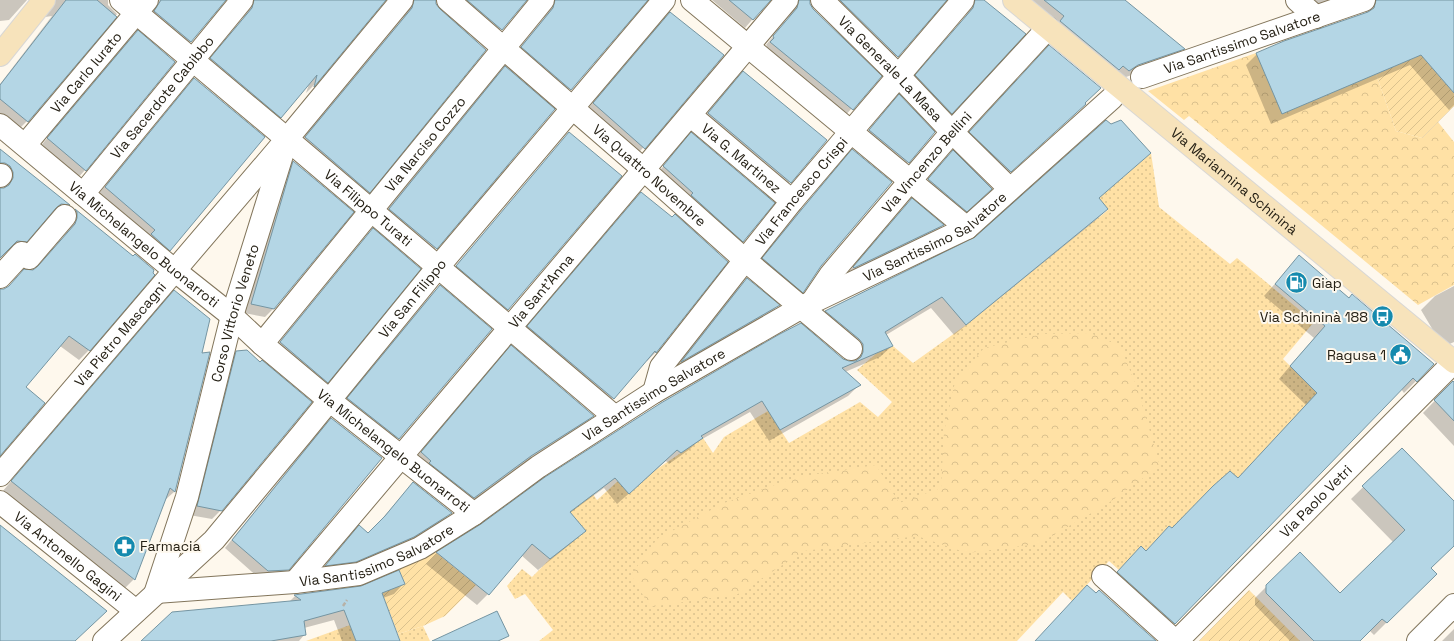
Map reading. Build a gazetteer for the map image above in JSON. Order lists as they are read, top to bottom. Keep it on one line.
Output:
{"streets":{"main road":["Via Mariannina Schininà"],"street":["Via Santissimo Salvatore","Via Generale La Masa","Via Carlo Iurato","Via Sacerdote Cabibbo","Via Narciso Cozzo","Via G. Martinez","Via Vincenzo Bellini","Via Quattro Novembre","Via Francesco Crispi","Via Filippo Turati","Via Michelangelo Buonarroti","Via Sant'Anna","Via San Filippo","Corso Vittorio Veneto","Via Pietro Mascagni","Via Paolo Vetri","Via Antonello Gagini"]},"crossings":[["Via Santissimo Salvatore","Via Generale La Masa"],["Via Santissimo Salvatore","Via Vincenzo Bellini"],["Via Santissimo Salvatore","Via Quattro Novembre"],["Via Santissimo Salvatore","Via Francesco Crispi"],["Via Santissimo Salvatore","Via Filippo Turati"],["Via Santissimo Salvatore","Via Michelangelo Buonarroti"],["Via Santissimo Salvatore","Via Sant'Anna"],["Via Santissimo Salvatore","Via San Filippo"],["Via Santissimo Salvatore","Corso Vittorio Veneto"],["Via Generale La Masa","Via Vincenzo Bellini"],["Via Generale La Masa","Via Francesco Crispi"],["Via Carlo Iurato","Via Filippo Turati"],["Via Carlo Iurato","Via Michelangelo Buonarroti"],["Via Sacerdote Cabibbo","Via Filippo Turati"],["Via Sacerdote Cabibbo","Via Michelangelo Buonarroti"],["Via Narciso Cozzo","Via Quattro Novembre"],["Via Narciso Cozzo","Via Filippo Turati"],["Via Narciso Cozzo","Via Michelangelo Buonarroti"],["Via G. Martinez","Via Francesco Crispi"],["Via G. Martinez","Via Sant'Anna"],["Via Vincenzo Bellini","Via Quattro Novembre"],["Via Vincenzo Bellini","Via Mariannina Schininà"],["Via Quattro Novembre","Via Francesco Crispi"],["Via Quattro Novembre","Via Sant'Anna"],["Via Quattro Novembre","Via San Filippo"],["Via Mariannina Schininà","Via Paolo Vetri"],["Via Filippo Turati","Via Sant'Anna"],["Via Filippo Turati","Via San Filippo"],["Via Filippo Turati","Corso Vittorio Veneto"],["Via Filippo Turati","Via Pietro Mascagni"],["Via Michelangelo Buonarroti","Via Sant'Anna"],["Via Michelangelo Buonarroti","Via San Filippo"],["Via Michelangelo Buonarroti","Corso Vittorio Veneto"],["Via Michelangelo Buonarroti","Via Pietro Mascagni"],["Via San Filippo","Corso Vittorio Veneto"],["Corso Vittorio Veneto","Via Pietro Mascagni"],["Corso Vittorio Veneto","Via Antonello Gagini"]],"places":{"fuel station":["Giap"],"bus stop":["Via Schininà 188"],"public building":["Ragusa 1"],"pharmacy":["Farmacia"]}}
